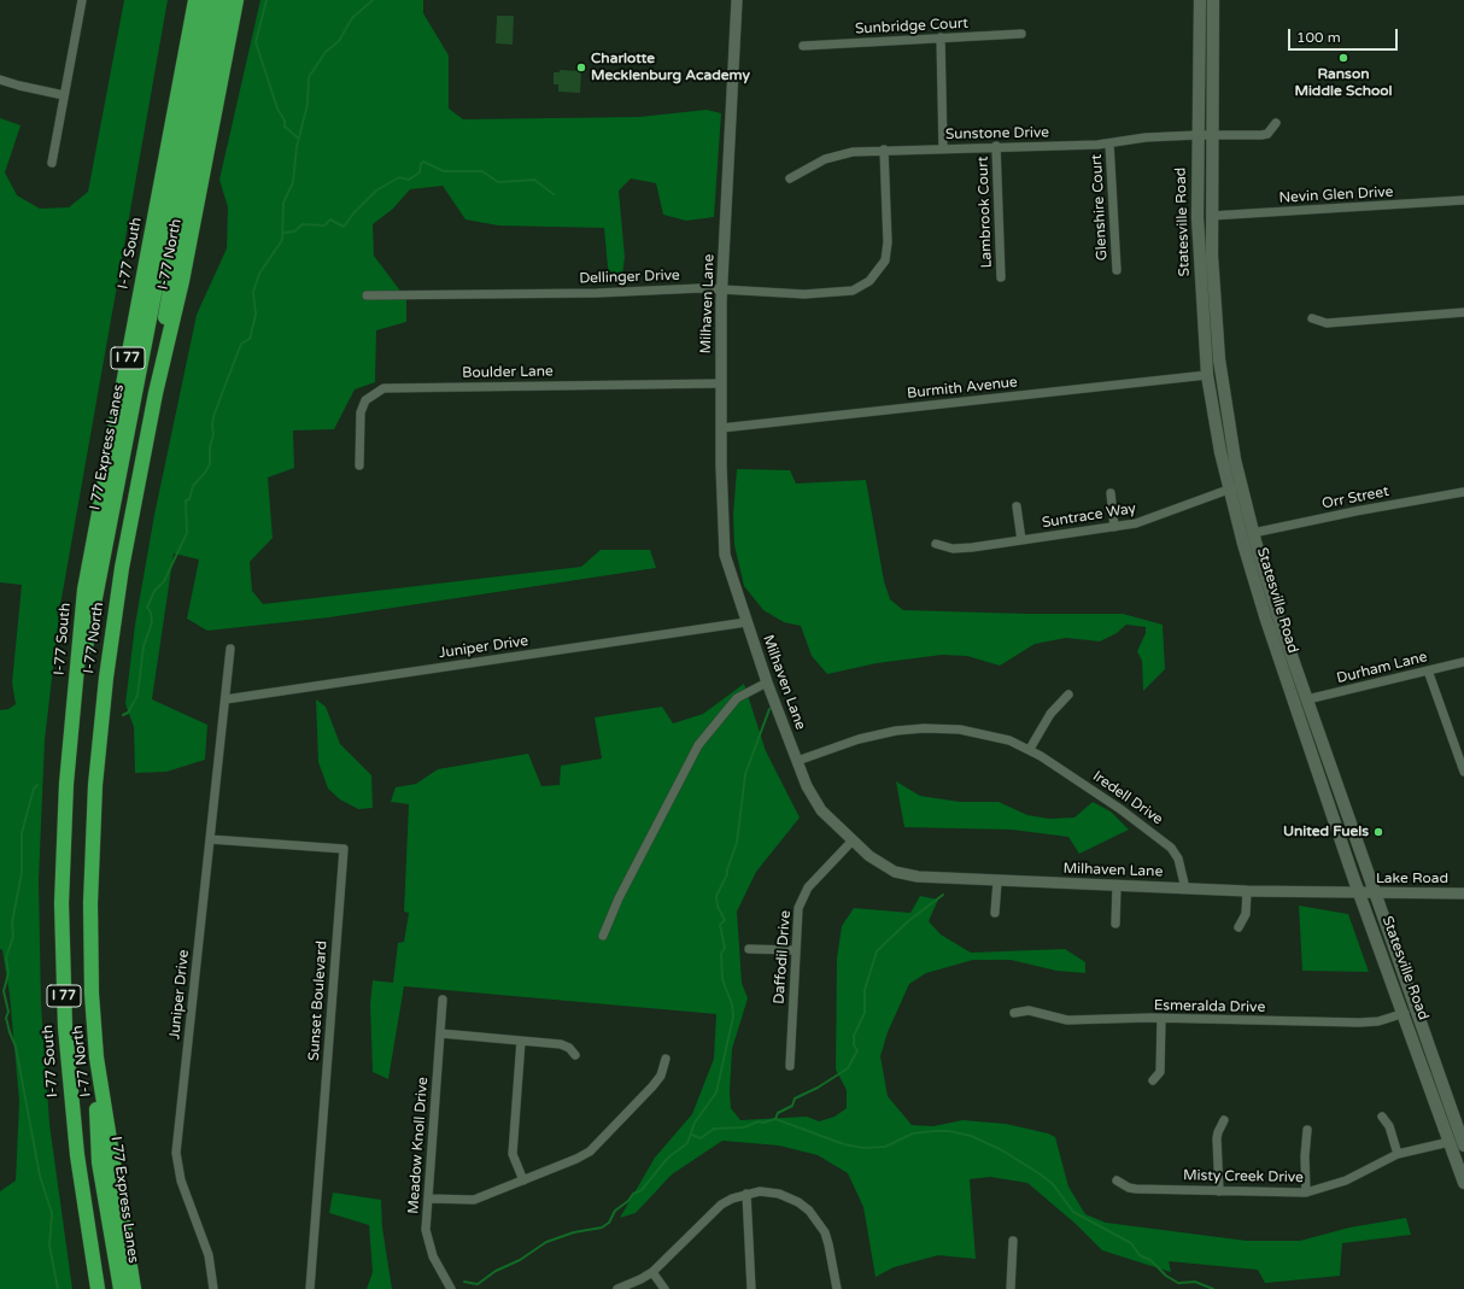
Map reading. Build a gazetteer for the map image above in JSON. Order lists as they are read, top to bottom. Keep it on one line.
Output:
{"streets":{"highway":["I-77 South","I-77 North","I 77","I 77 Express Lanes"],"main road":["Statesville Road"],"street":["Sunbridge Court","Sunstone Drive","Nevin Glen Drive","Glenshire Court","Lambrook Court","Dellinger Drive","Milhaven Lane","Boulder Lane","Burmith Avenue","Orr Street","Suntrace Way","Juniper Drive","Durham Lane","Iredell Drive","Lake Road","Daffodil Drive","Sunset Boulevard","Esmeralda Drive","Meadow Knoll Drive","Misty Creek Drive"]},"crossings":[["Sunstone Drive","Glenshire Court"],["Sunstone Drive","Lambrook Court"],["Sunstone Drive","Statesville Road"],["Sunstone Drive","Dellinger Drive"],["Nevin Glen Drive","Statesville Road"],["Statesville Road","Milhaven Lane"],["Statesville Road","Burmith Avenue"],["Statesville Road","Orr Street"],["Statesville Road","Suntrace Way"],["Statesville Road","Durham Lane"],["Statesville Road","Lake Road"],["Statesville Road","Esmeralda Drive"],["Statesville Road","Misty Creek Drive"],["I-77 South","I 77 Express Lanes"],["I-77 North","I 77"],["I-77 North","I 77 Express Lanes"],["Dellinger Drive","Milhaven Lane"],["Milhaven Lane","Boulder Lane"],["Milhaven Lane","Burmith Avenue"],["Milhaven Lane","Juniper Drive"],["Milhaven Lane","Iredell Drive"],["Milhaven Lane","Lake Road"],["Milhaven Lane","Daffodil Drive"],["Juniper Drive","Sunset Boulevard"]],"places":["Ranson Middle School","Charlotte Mecklenburg Academy","United Fuels"],"scale_bar":"100 m"}
